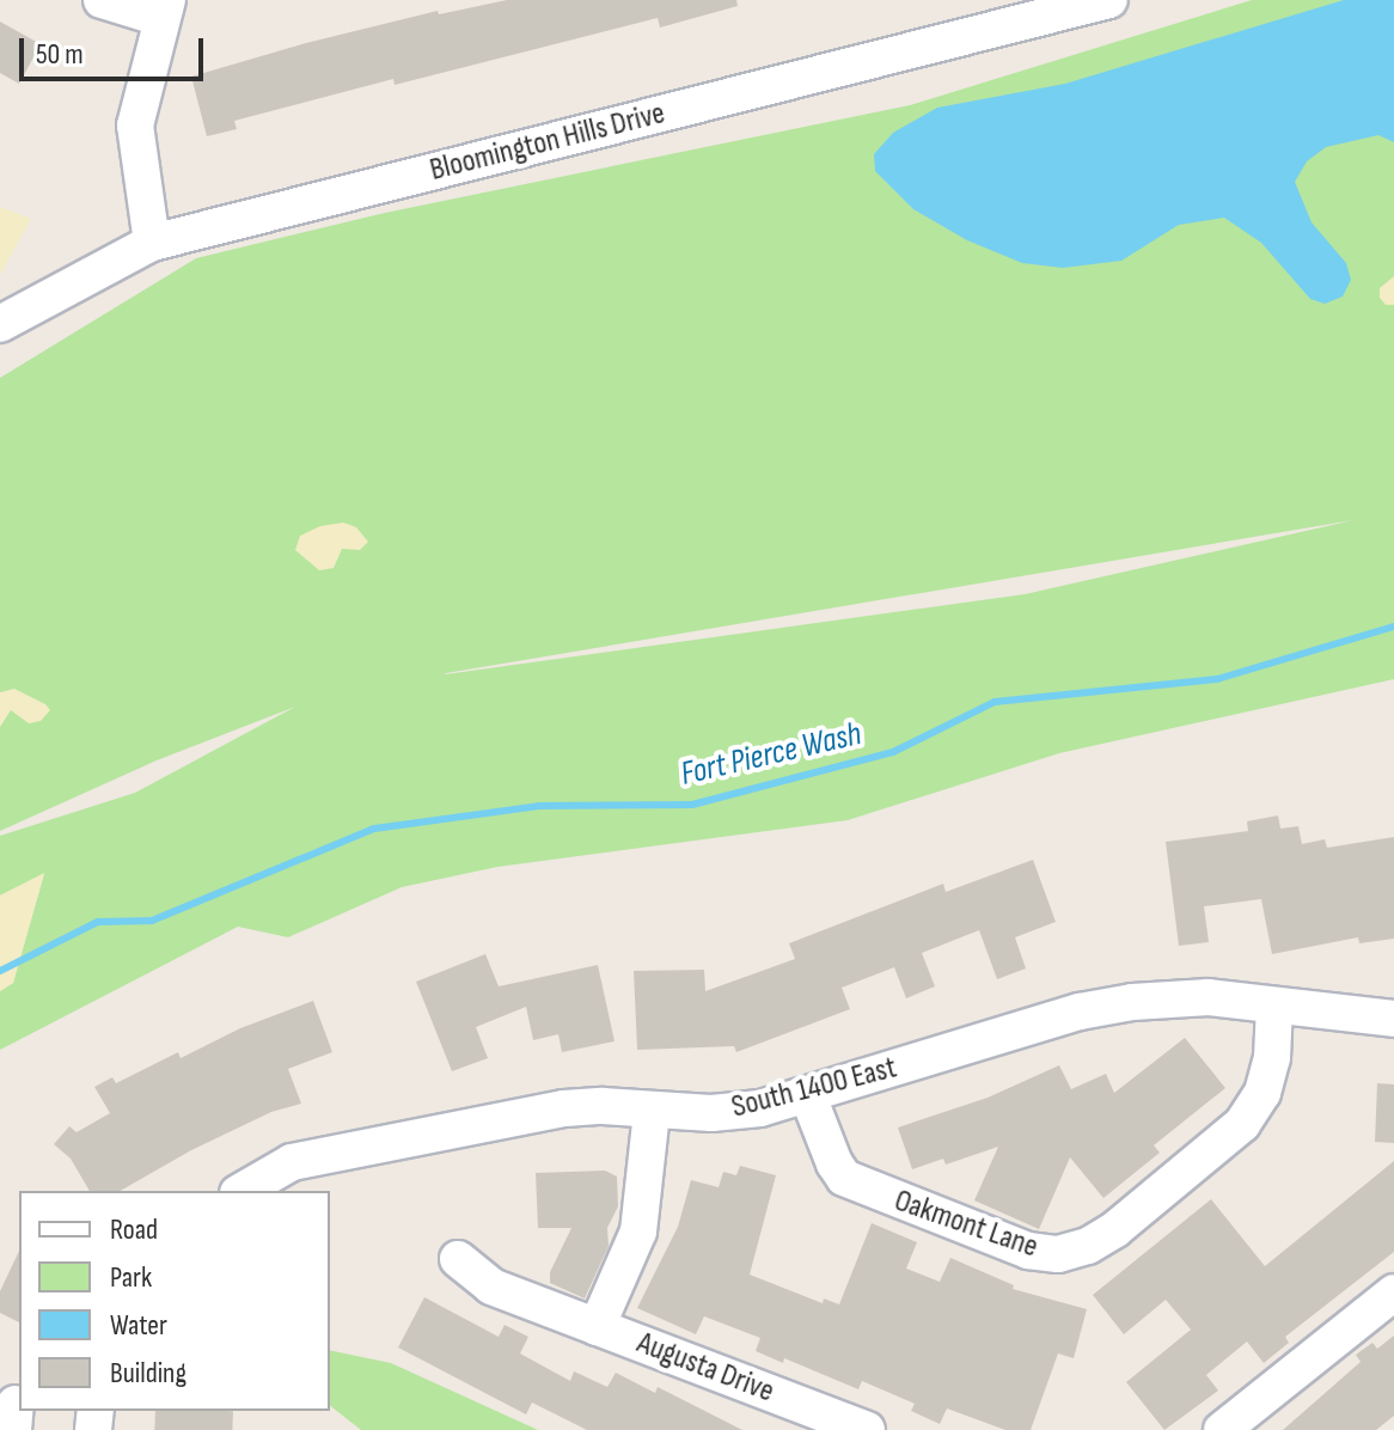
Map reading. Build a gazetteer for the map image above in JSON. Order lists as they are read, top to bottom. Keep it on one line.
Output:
{"streets":{"street":["Bloomington Hills Drive","South 1400 East","Oakmont Lane","Augusta Drive"]},"crossings":[["South 1400 East","Oakmont Lane"]],"water":["Fort Pierce Wash"],"legend":["Road","Park","Water","Building"],"scale_bar":"50 m"}
